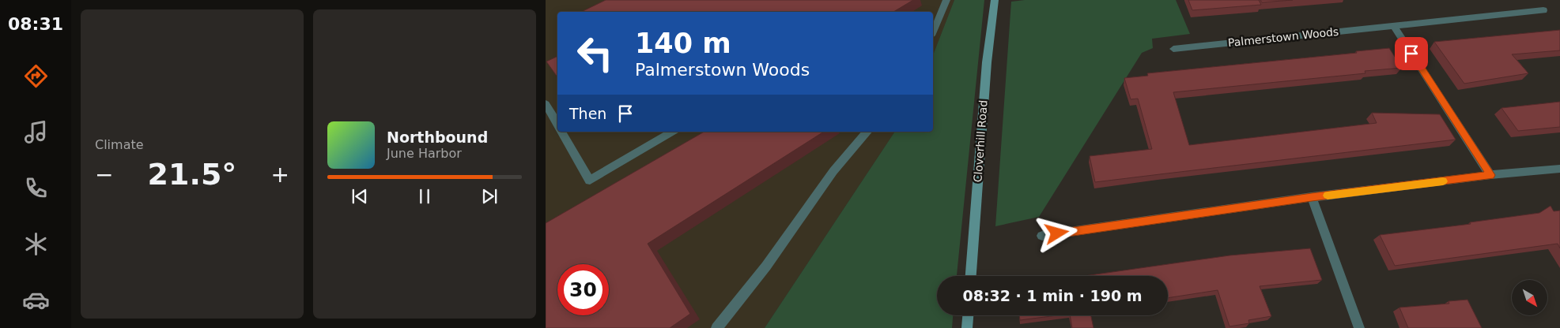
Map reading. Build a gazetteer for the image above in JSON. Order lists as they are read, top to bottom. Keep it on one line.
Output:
{"streets":{"street":["Palmerstown Woods","Cloverhill Road"]},"north":"bottom right","page":{"tabs":"08:31","tile":"Climate","turn":["140 m","Palmerstown Woods"],"then":"Then","song":["Northbound","June Harbor"],"heat":["−","21.5°","+"],"limit":"30","trip":"08:32 · 1 min · 190 m"}}
